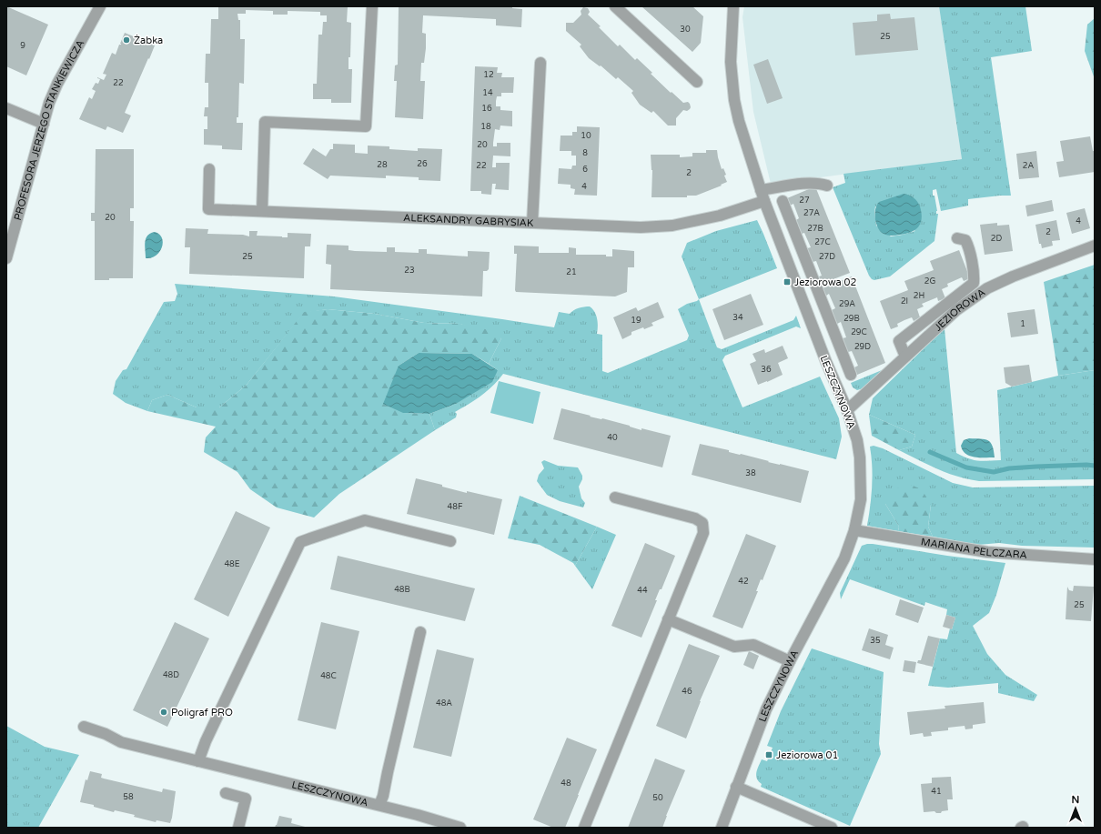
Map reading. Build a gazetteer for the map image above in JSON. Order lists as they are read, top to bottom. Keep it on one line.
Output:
{"streets":{"street":["PROFESORA JERZEGO STANKIEWICZA","ALEKSANDRY GABRYSIAK","JEZIOROWA","LESZCZYNOWA","MARIANA PELCZARA"]},"crossings":[["ALEKSANDRY GABRYSIAK","LESZCZYNOWA"],["JEZIOROWA","LESZCZYNOWA"],["LESZCZYNOWA","MARIANA PELCZARA"]],"places":{"other":["Żabka","Poligraf PRO"],"transit":["Jeziorowa 02","Jeziorowa 01"]},"house_numbers":["30","25","9","12","22","14","16","18","10","20","8","26","28","22","2A","6","2","4","27","27A","20","4","27B","2","2D","27C","25","27D","23","21","2G","2H","2I","29A","34","29B","19","1","29C","29D","36","40","38","48F","48E","42","48B","44","25","35","48D","48C","46","48A","48","41","58","50"],"north":"top"}
